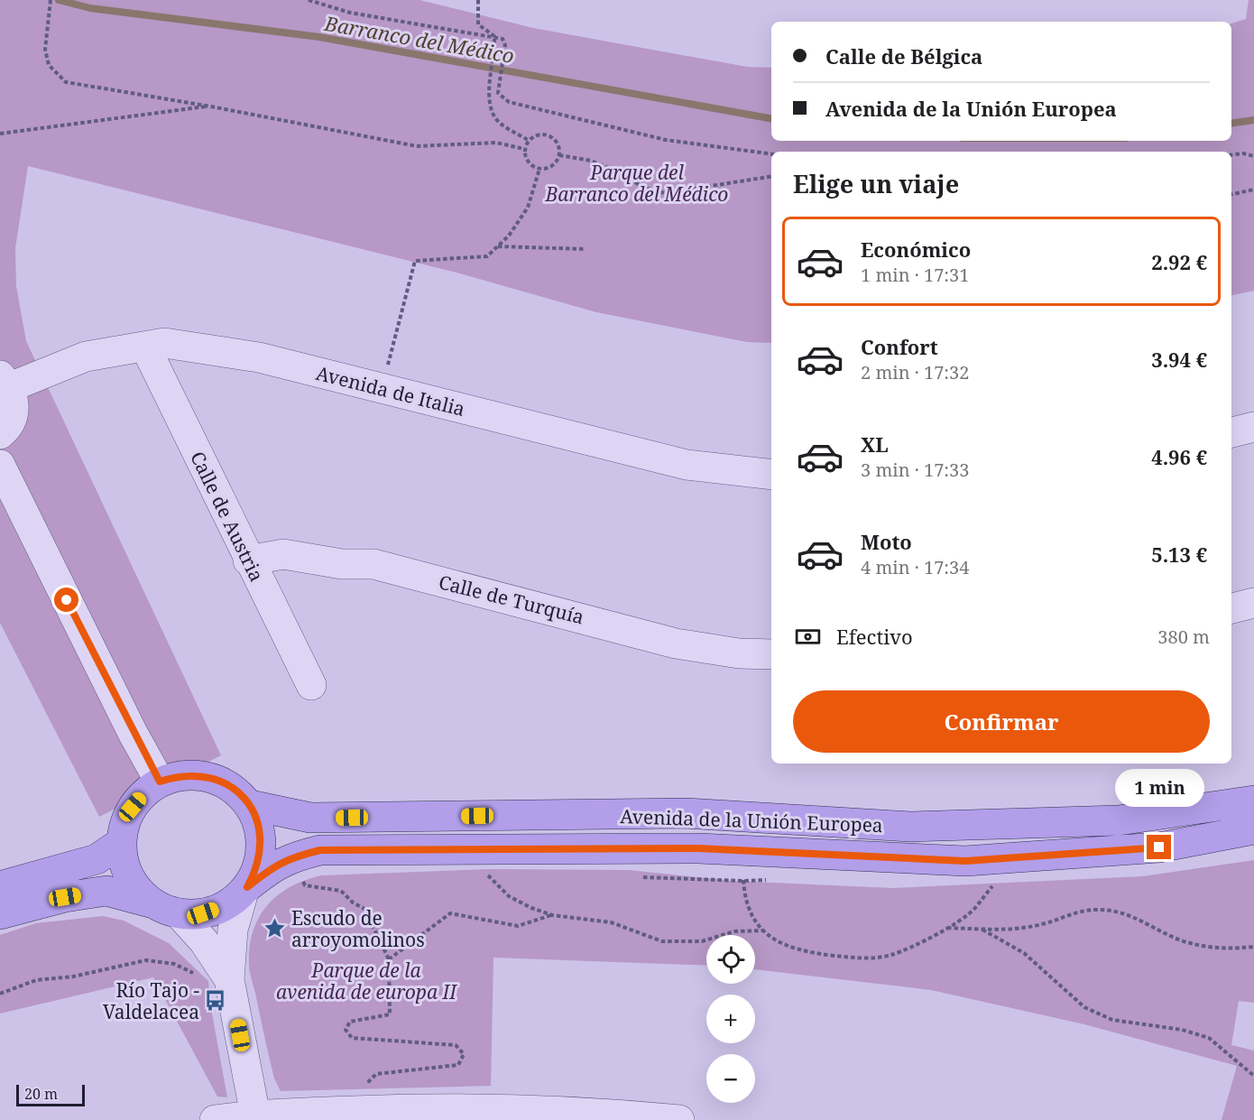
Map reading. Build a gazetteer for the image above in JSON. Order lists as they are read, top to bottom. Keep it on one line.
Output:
{"streets":{"main road":["Avenida de la Unión Europea"],"street":["Avenida de Italia","Calle de Austria","Calle de Turquía"]},"crossings":[["Avenida de Italia","Calle de Austria"],["Calle de Austria","Calle de Turquía"]],"water":["Barranco del Médico"],"parks":["Parque del Barranco del Médico","Parque de la avenida de europa II"],"places":{"place":["Escudo de arroyomolinos"],"bus stop":["Río Tajo - Valdelacea"]},"scale_bar":"20 m","page":{"banner":["Calle de Bélgica","Avenida de la Unión Europea"],"heading":"Elige un viaje","list":[{"name":"Económico","note":"1 min · 17:31","value":"2.92 €"},{"name":"Confort","note":"2 min · 17:32","value":"3.94 €"},{"name":"XL","note":"3 min · 17:33","value":"4.96 €"},{"name":"Moto","note":"4 min · 17:34","value":"5.13 €"}],"pay":["Efectivo","380 m"],"buttons":"Confirmar","bubble":"1 min","map_buttons":["+","−"],"scale":"20 m"}}
